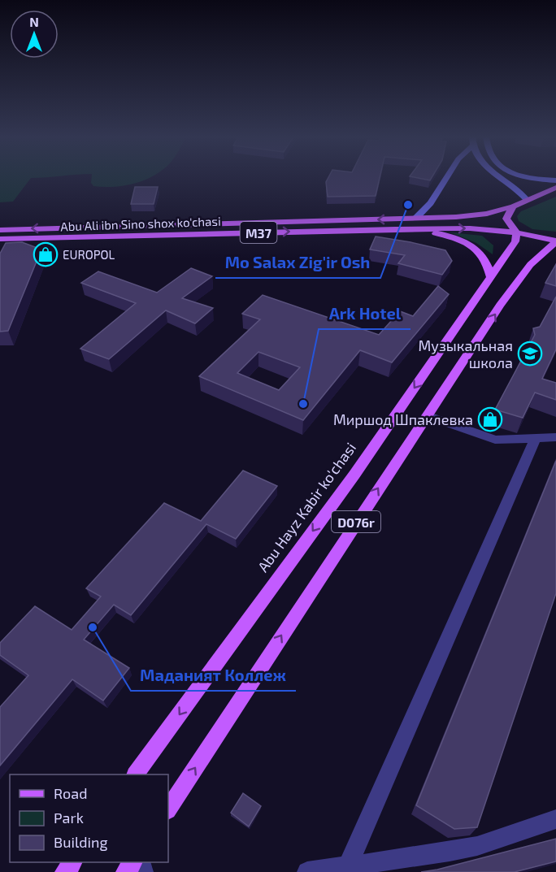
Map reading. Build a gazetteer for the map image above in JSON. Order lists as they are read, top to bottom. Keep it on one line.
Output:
{"streets":{"main road":["Abu Ali ibn Sino shox ko'chasi","M37","Abu Hayz Kabir ko'chasi","D076r"]},"crossings":[["Abu Ali ibn Sino shox ko'chasi","M37"],["Abu Ali ibn Sino shox ko'chasi","Abu Hayz Kabir ko'chasi"],["M37","Abu Hayz Kabir ko'chasi"],["M37","D076r"]],"places":{"other":["Mo Salax Zig'ir Osh","Ark Hotel","Маданият Коллеж"],"shop":["EUROPOL","Миршод Шпаклевка"],"school or university":["Музыкальная школа"]},"legend":["Road","Park","Building"],"north":"top"}
